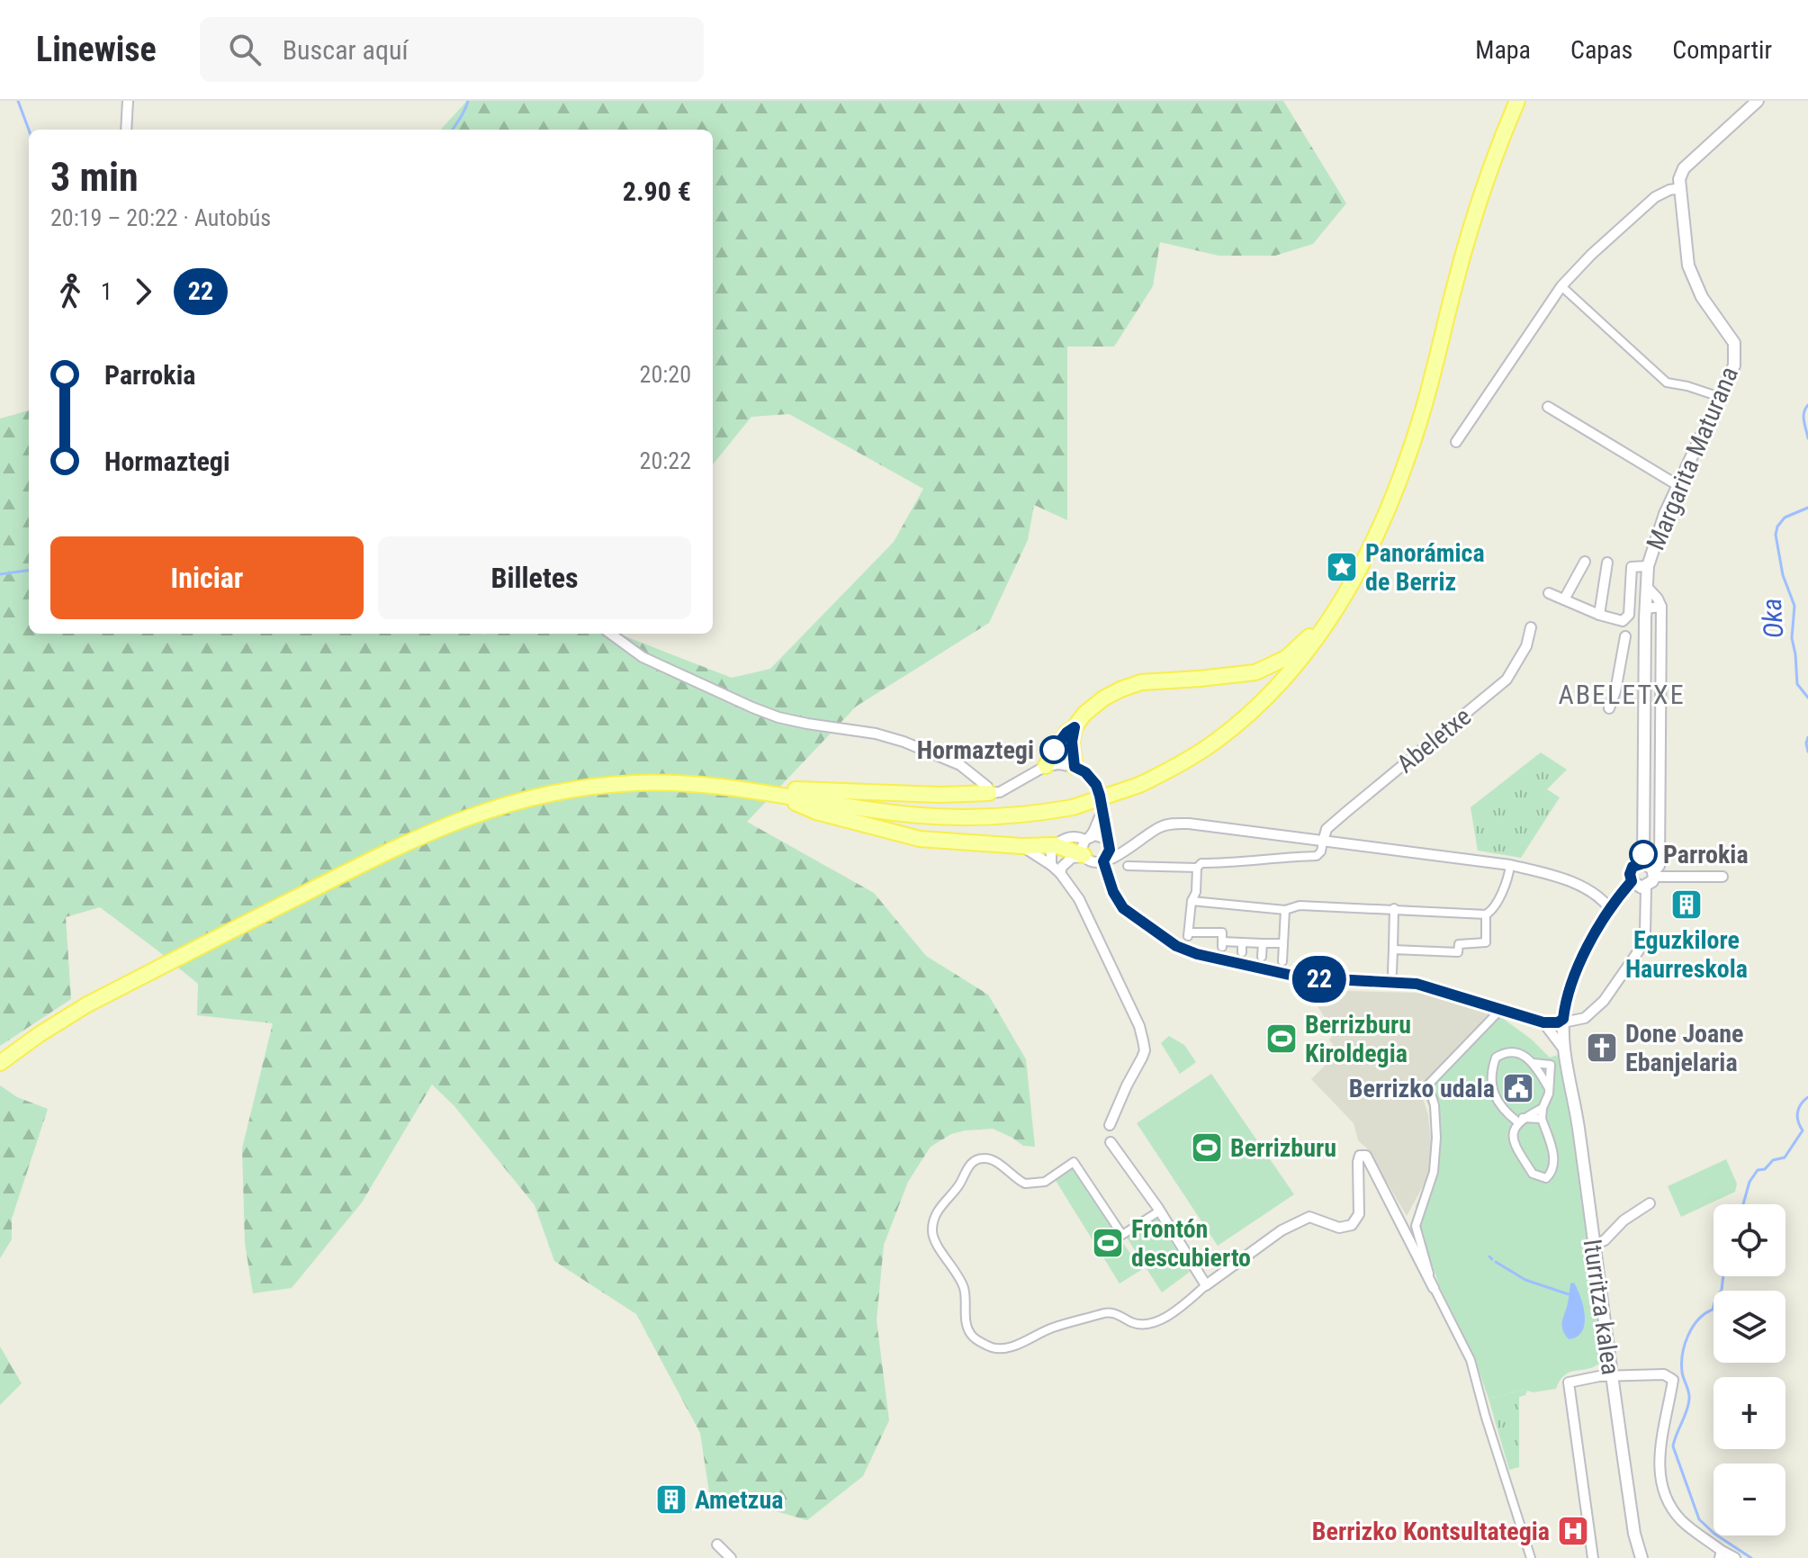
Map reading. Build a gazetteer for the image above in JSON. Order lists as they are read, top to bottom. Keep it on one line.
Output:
{"streets":{"street":["Margarita Maturana","Abeletxe","Iturritza kalea"]},"crossings":[["Margarita Maturana","Iturritza kalea"]],"districts":["ABELETXE"],"water":["Oka"],"places":{"place":["Panorámica de Berriz"],"other":["Hormaztegi","Parrokia"],"building":["Eguzkilore Haurreskola","Ametzua"],"sports":["Berrizburu Kiroldegia","Berrizburu","Frontón descubierto"],"church":["Done Joane Ebanjelaria"],"public building":["Berrizko udala"],"hospital":["Berrizko Kontsultategia"]},"lines":["bus line 22"],"page":{"header":"Linewise","search":"Buscar aquí","nav":["Mapa","Capas","Compartir"],"on_map":"22","heading":["3 min","20:19 – 20:22 · Autobús","2.90 €"],"legs":["1","22"],"list":[{"name":"Parrokia","value":"20:20"},{"name":"Hormaztegi","value":"20:22"}],"buttons":["Iniciar","Billetes"],"map_buttons":["+","−"]}}
